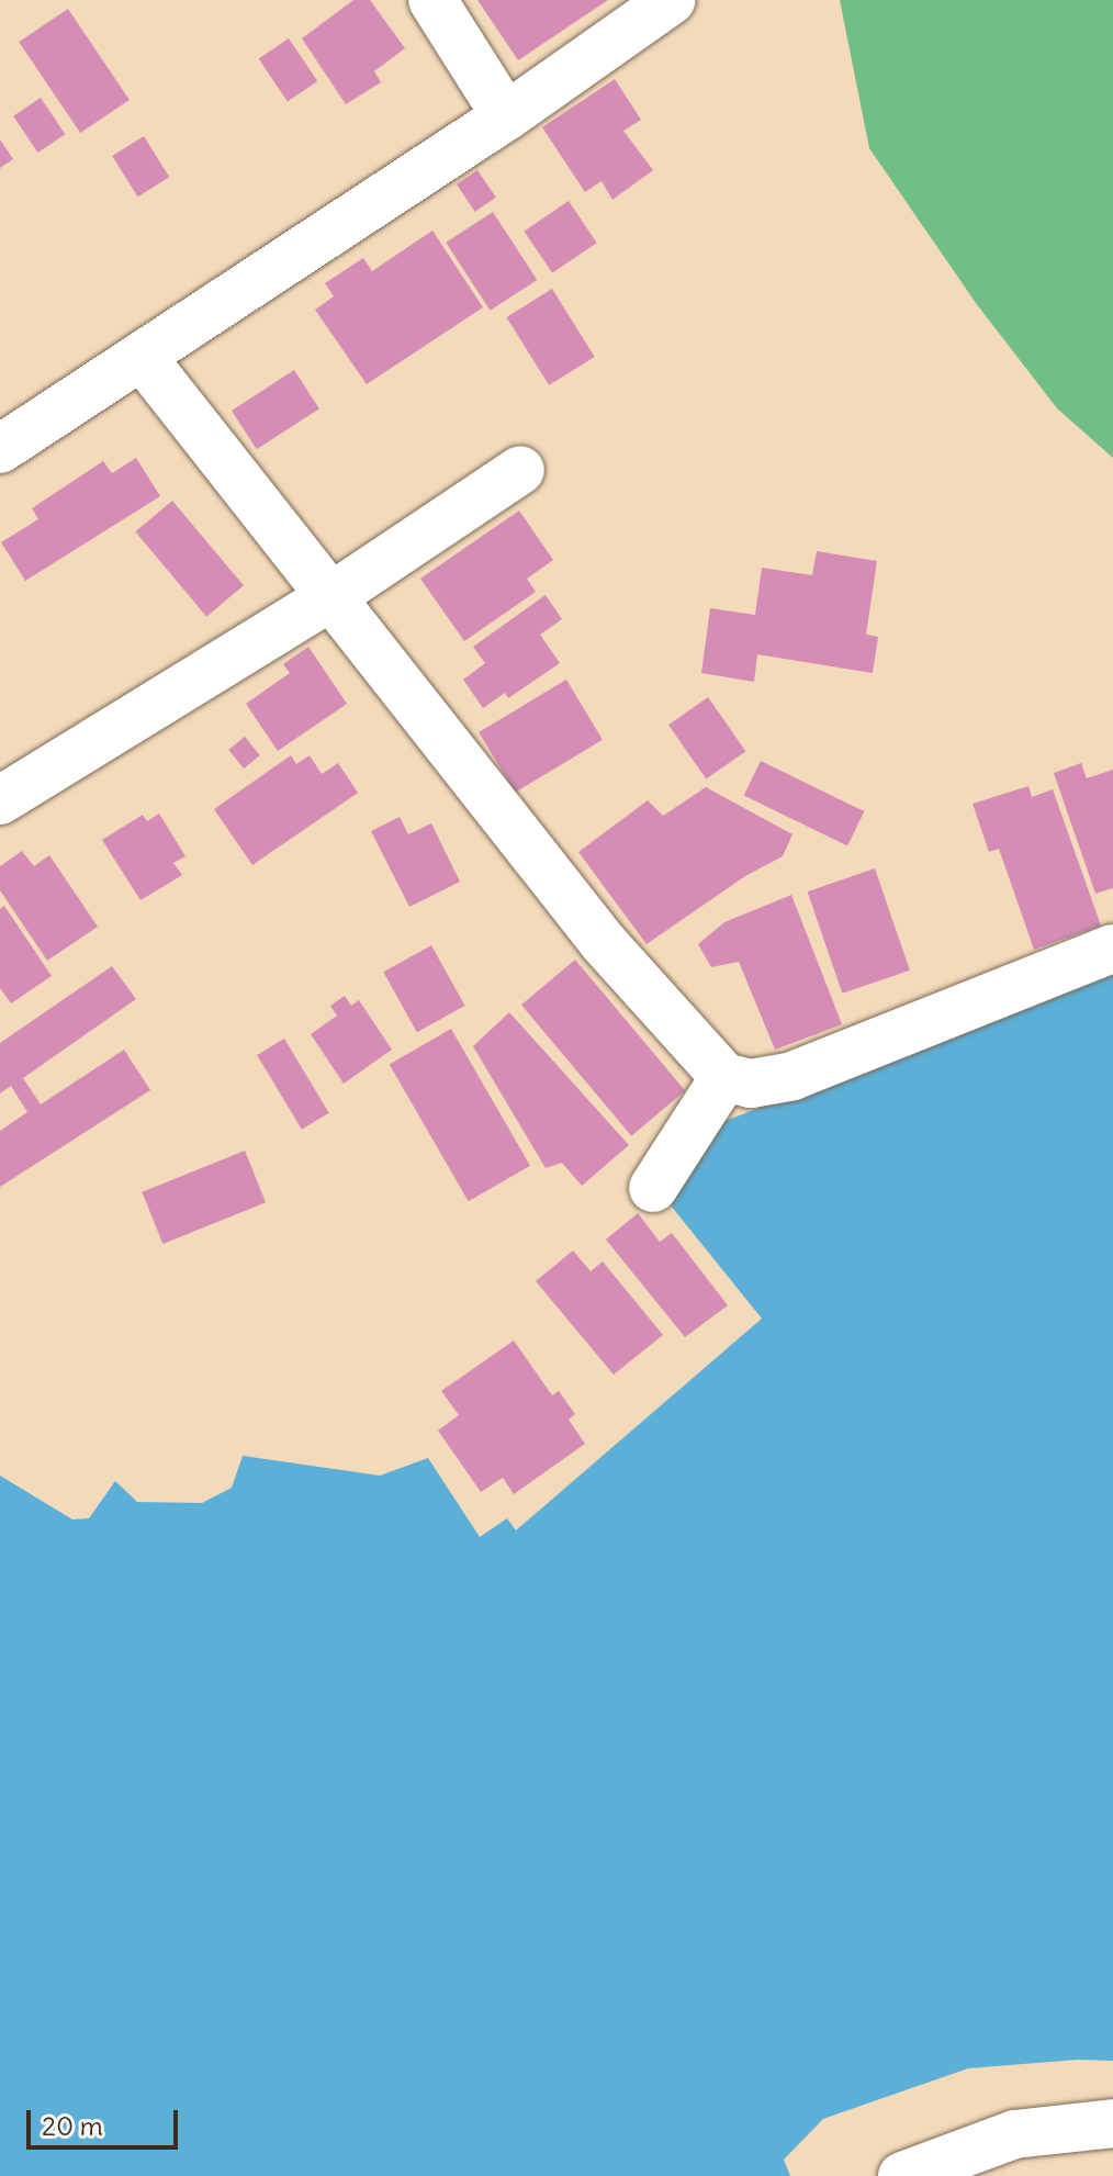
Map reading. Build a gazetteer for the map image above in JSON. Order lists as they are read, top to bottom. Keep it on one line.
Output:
{"scale_bar":"20 m"}
